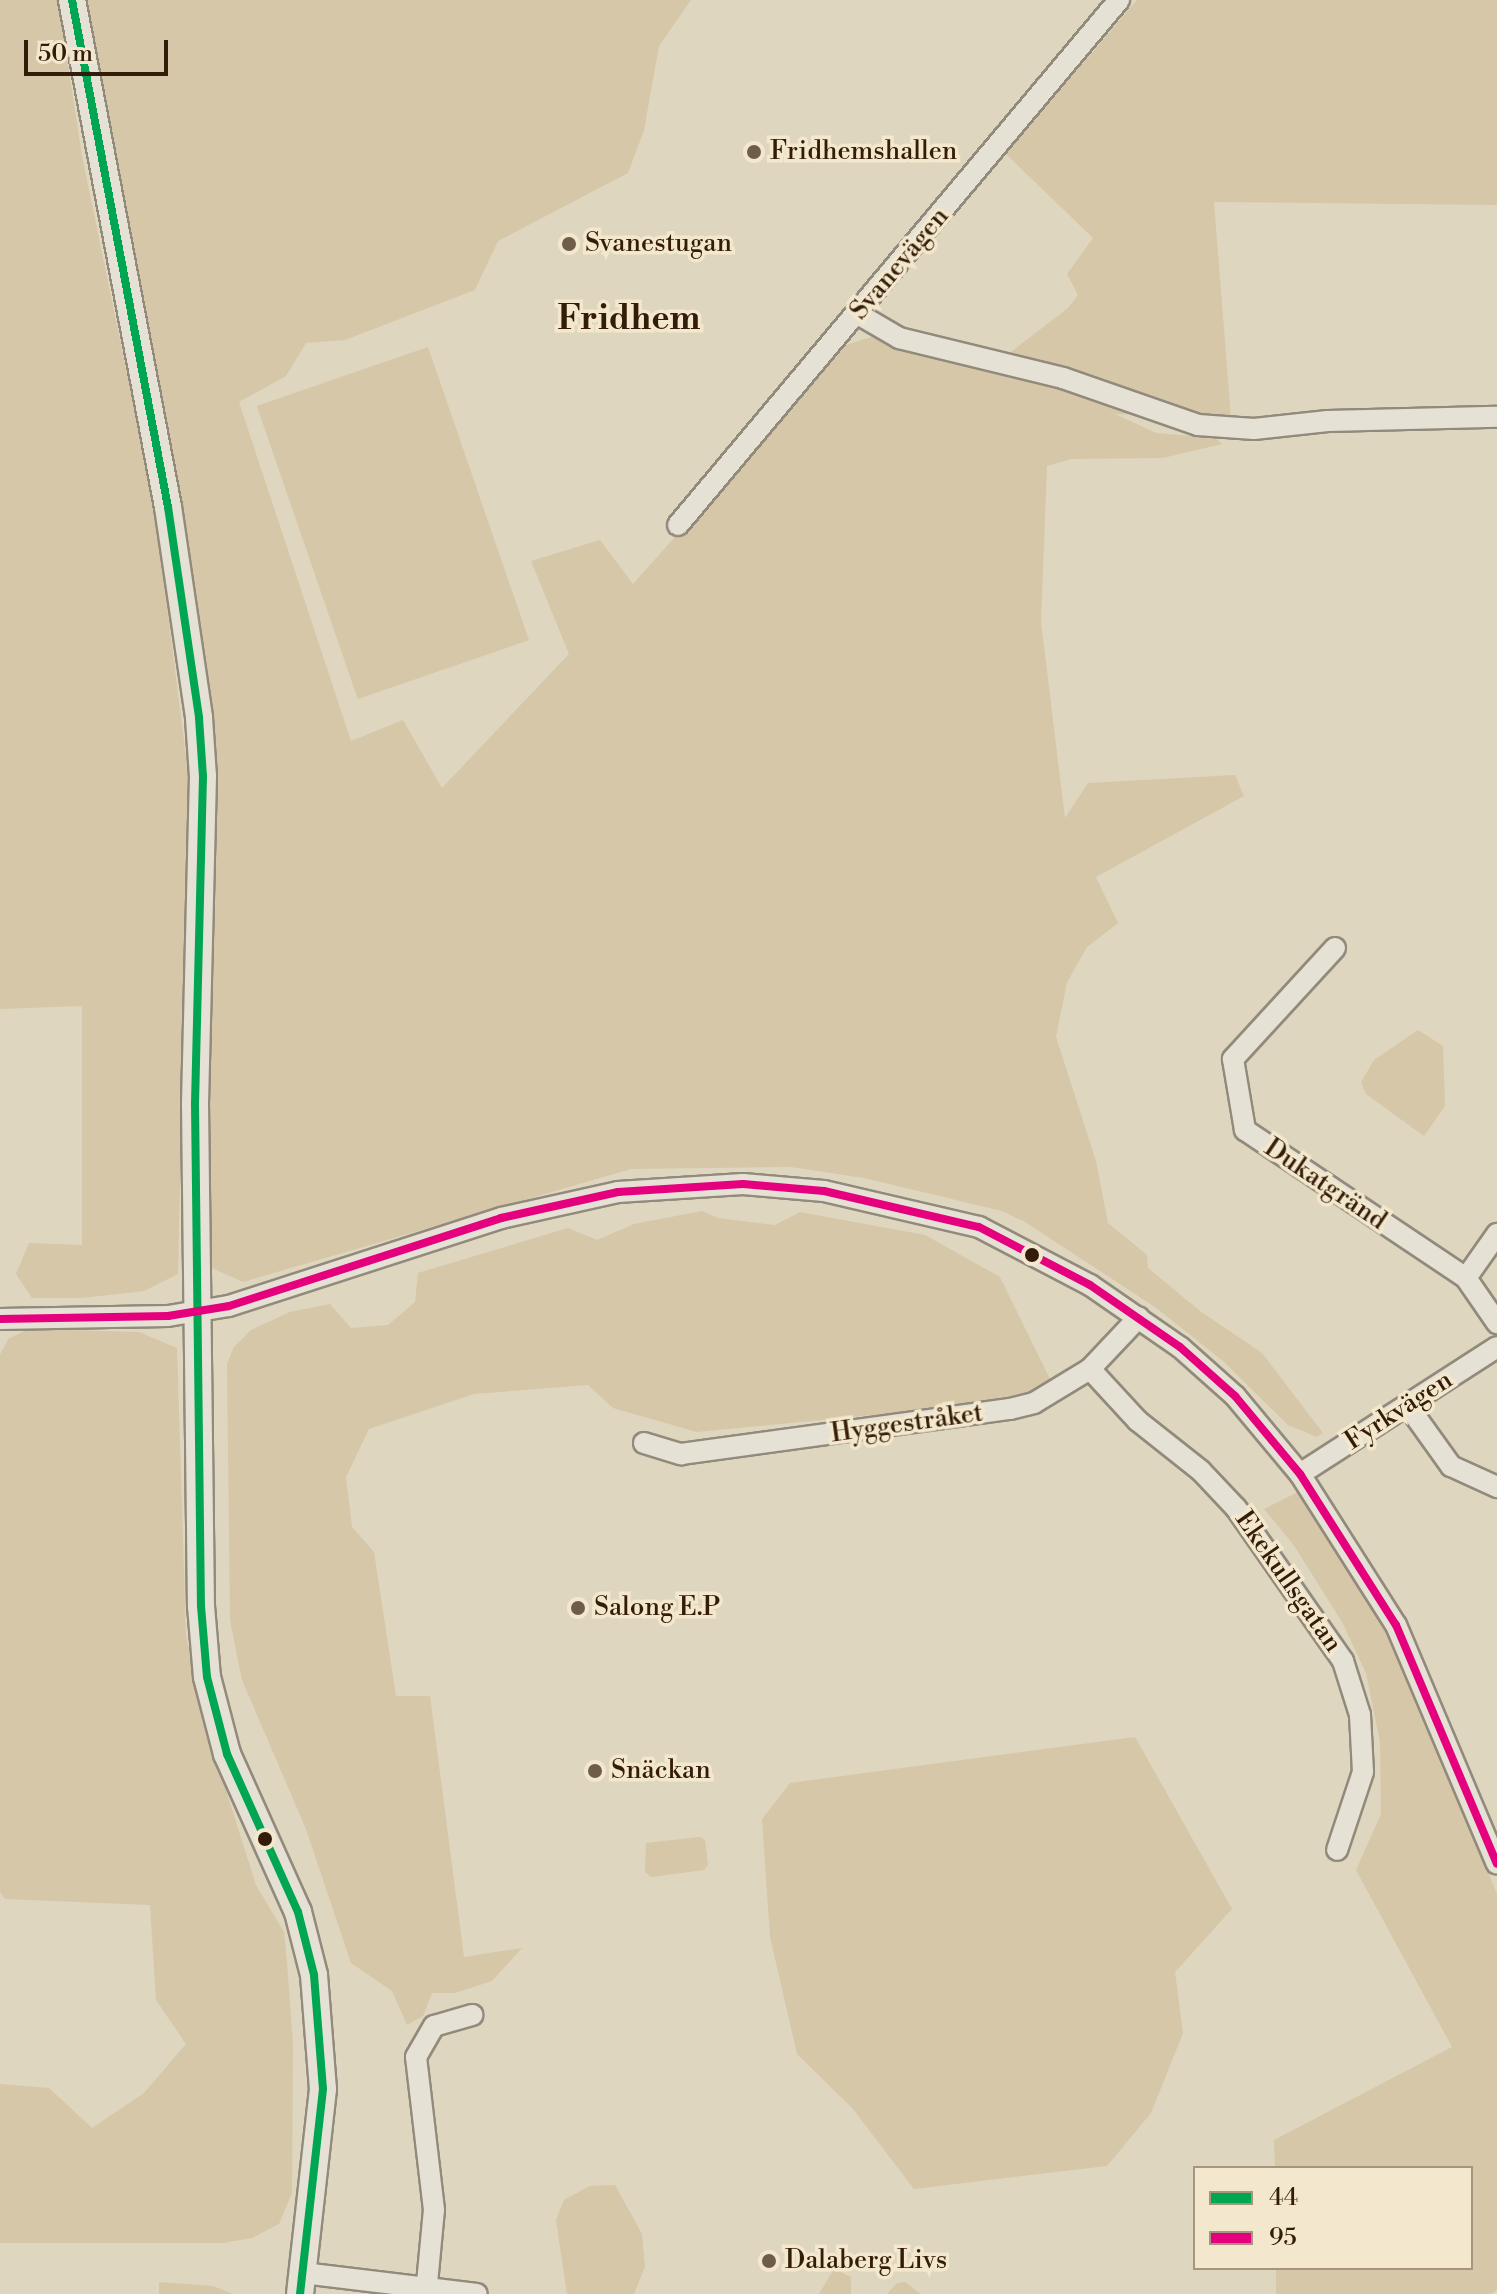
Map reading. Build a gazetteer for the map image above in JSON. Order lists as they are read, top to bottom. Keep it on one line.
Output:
{"streets":{"street":["Svanevägen","Dukatgränd","Fyrkvägen","Hyggestråket","Ekekullsgatan"]},"crossings":[["Hyggestråket","Ekekullsgatan"]],"districts":["Fridhem"],"places":["Fridhemshallen","Svanestugan","Salong E.P","Snäckan","Dalaberg Livs"],"lines":["transit line 44","transit line 95"],"legend":["44","95"],"scale_bar":"50 m"}
